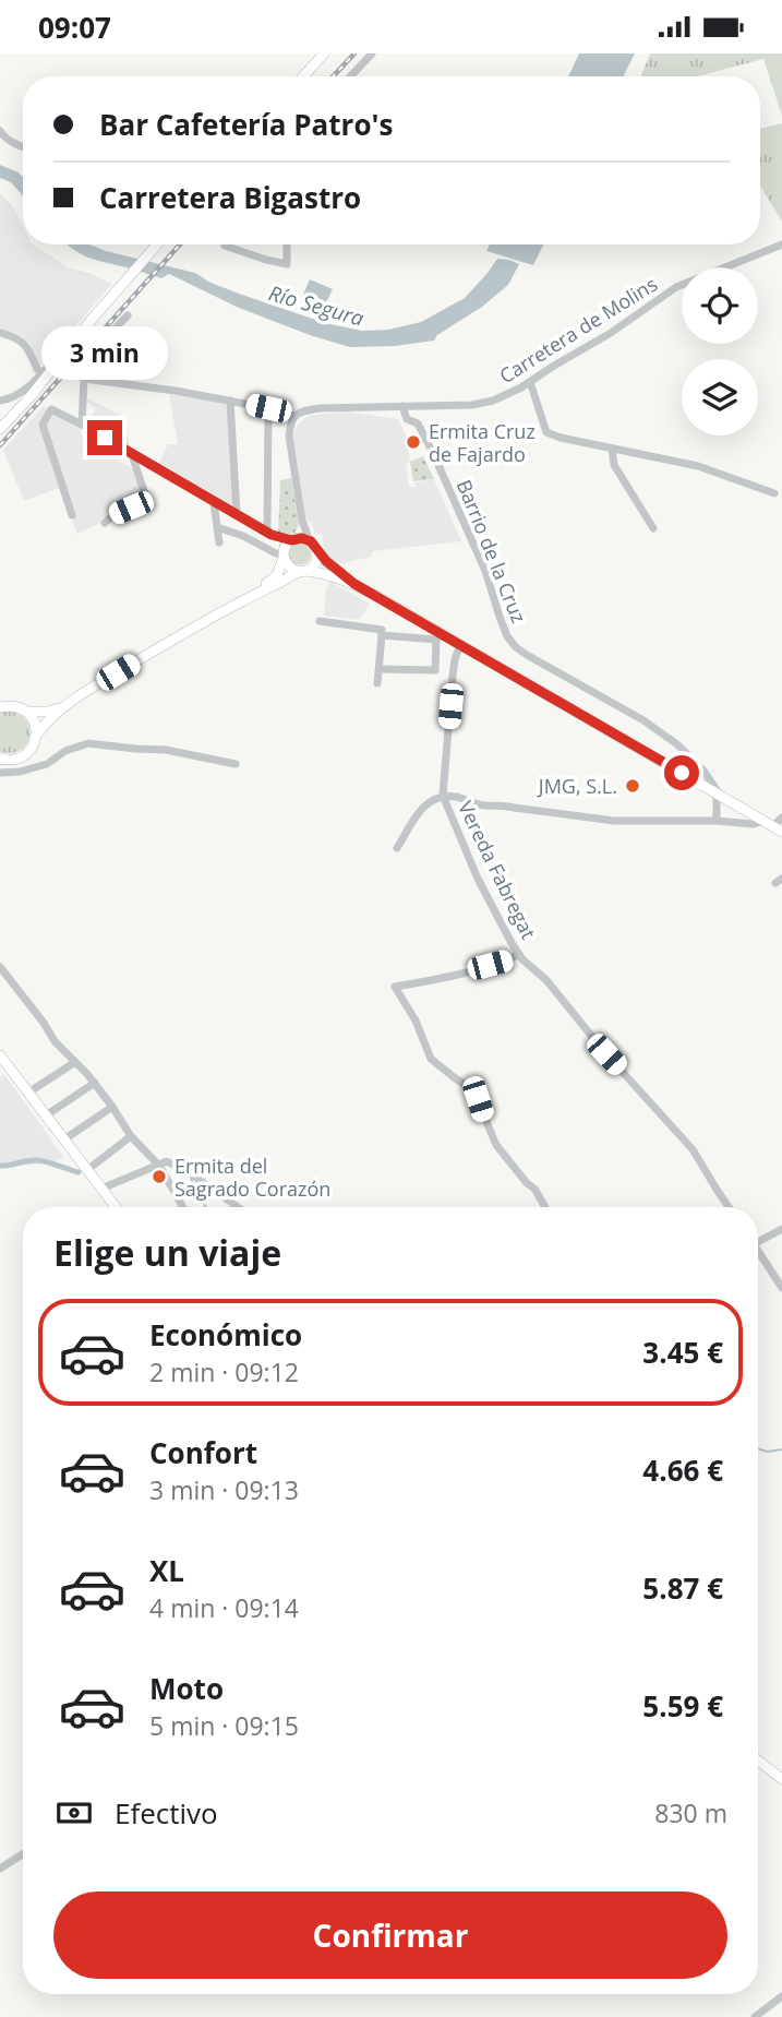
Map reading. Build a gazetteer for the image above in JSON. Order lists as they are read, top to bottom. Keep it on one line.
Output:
{"streets":{"street":["Carretera de Molins","Barrio de la Cruz","Vereda Fabregat"]},"crossings":[["Carretera de Molins","Barrio de la Cruz"]],"water":["Río Segura"],"places":["Ermita Cruz de Fajardo","JMG, S.L.","Ermita del Sagrado Corazón"],"page":{"status":"09:07","banner":["Bar Cafetería Patro's","Carretera Bigastro"],"bubble":"3 min","heading":"Elige un viaje","list":[{"name":"Económico","note":"2 min · 09:12","value":"3.45 €"},{"name":"Confort","note":"3 min · 09:13","value":"4.66 €"},{"name":"XL","note":"4 min · 09:14","value":"5.87 €"},{"name":"Moto","note":"5 min · 09:15","value":"5.59 €"}],"pay":["Efectivo","830 m"],"buttons":"Confirmar"}}
